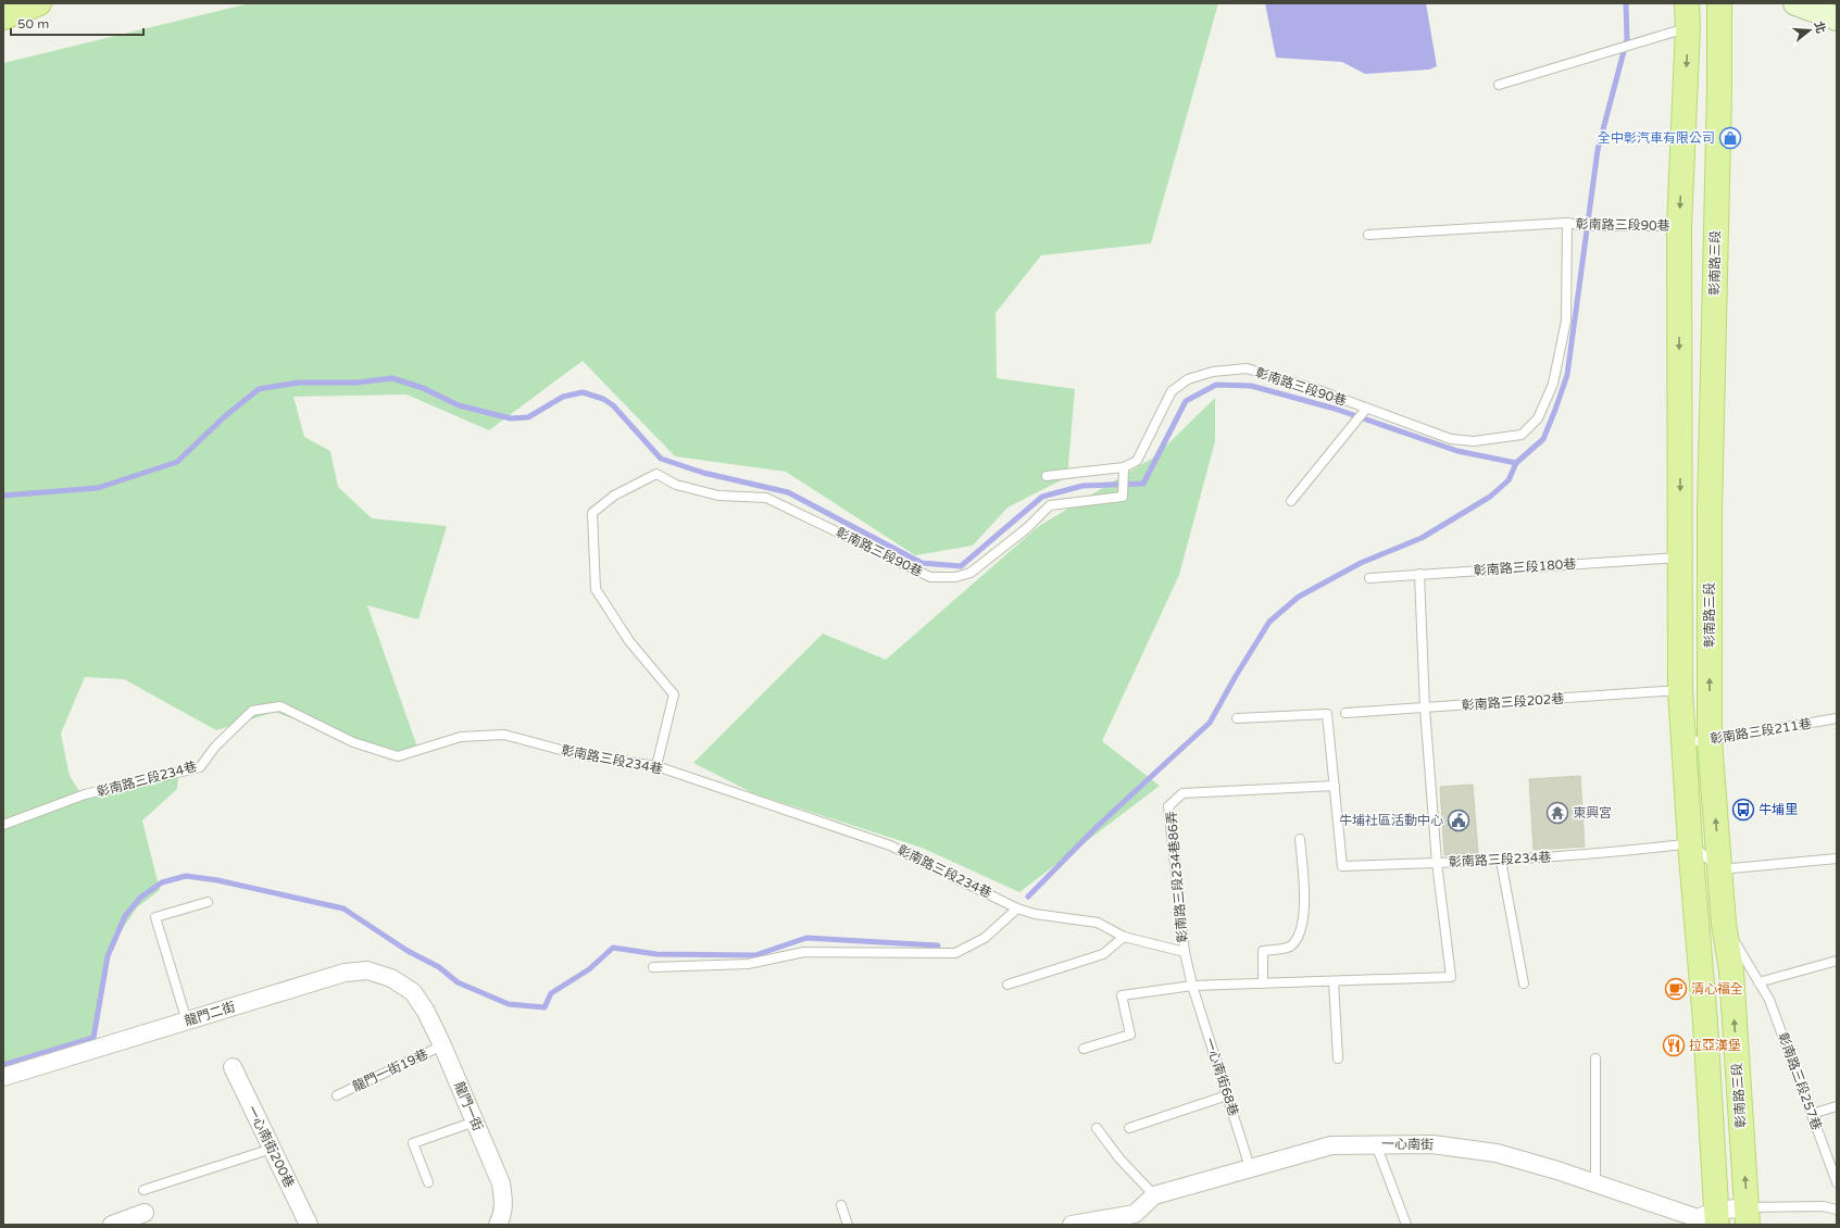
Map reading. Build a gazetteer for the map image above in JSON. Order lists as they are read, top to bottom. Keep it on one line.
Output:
{"streets":{"main road":["彰南路三段"],"street":["龍門二街","龍門一街","一心南街","一心南街200巷"],"lane":["彰南路三段90巷","彰南路三段180巷","彰南路三段202巷","彰南路三段211巷","彰南路三段234巷","彰南路三段234巷86弄","龍門一街19巷","一心南街68巷","彰南路三段257巷"]},"crossings":[["彰南路三段90巷","彰南路三段234巷"],["彰南路三段","彰南路三段211巷"],["彰南路三段","彰南路三段257巷"],["彰南路三段","一心南街"],["彰南路三段234巷","彰南路三段234巷86弄"],["彰南路三段234巷","一心南街68巷"],["彰南路三段234巷86弄","一心南街68巷"],["龍門二街","龍門一街"],["龍門一街19巷","龍門一街"],["一心南街68巷","一心南街"]],"places":{"shop":["全中彰汽車有限公司"],"bus stop":["牛埔里"],"temple":["東興宮"],"public building":["牛埔社區活動中心"],"cafe":["清心福全"],"restaurant":["拉亞漢堡"]},"scale_bar":"50 m","north":"right"}
